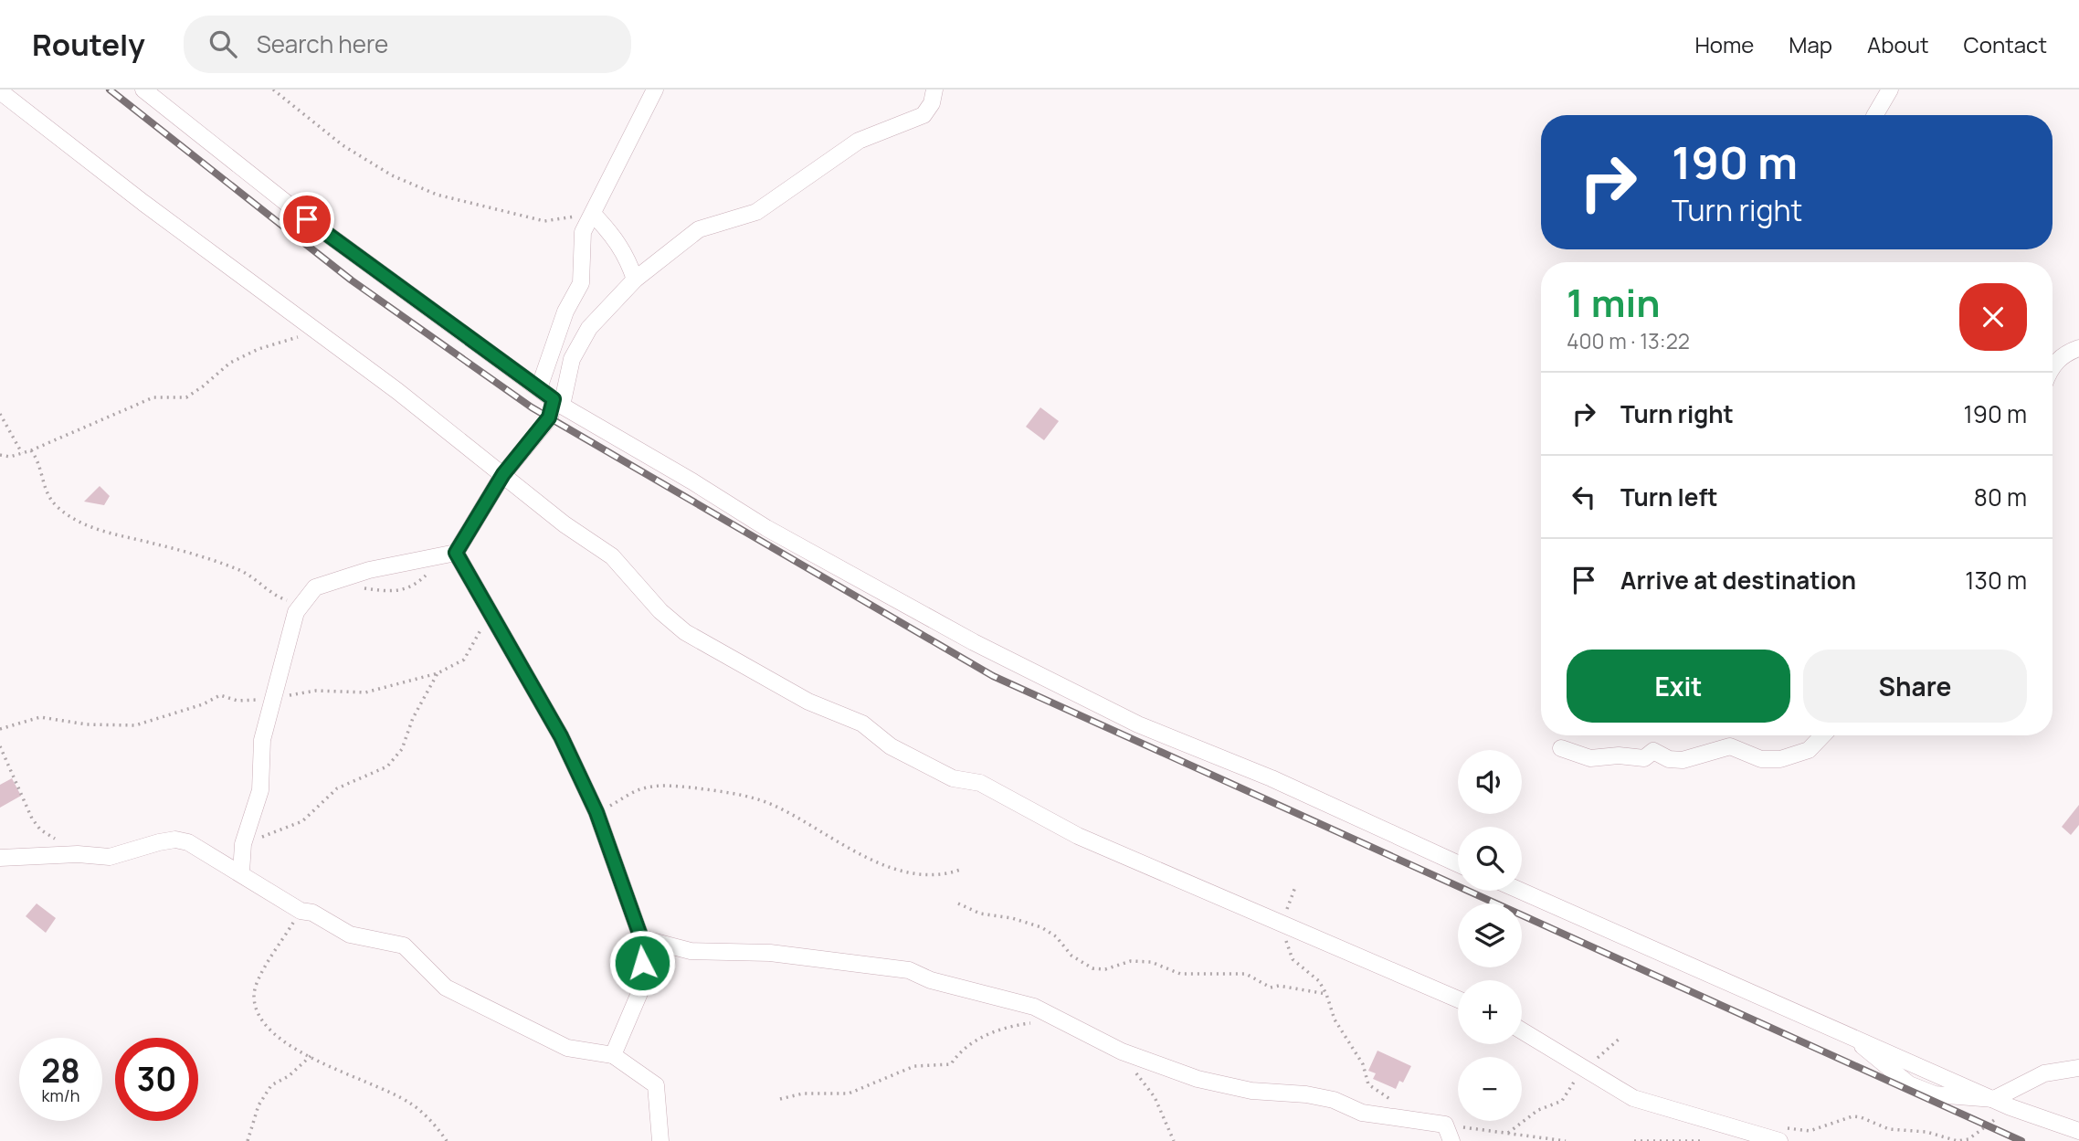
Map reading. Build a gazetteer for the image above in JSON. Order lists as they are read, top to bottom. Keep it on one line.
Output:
{"page":{"header":"Routely","search":"Search here","nav":["Home","Map","About","Contact"],"turn":["190 m","Turn right"],"heading":["1 min","400 m · 13:22"],"list":[{"name":"Turn right","value":"190 m"},{"name":"Turn left","value":"80 m"},{"name":"Arrive at destination","value":"130 m"}],"buttons":["Exit","Share"],"map_buttons":["+","−"],"speed":"28 km/h","limit":"30"}}
